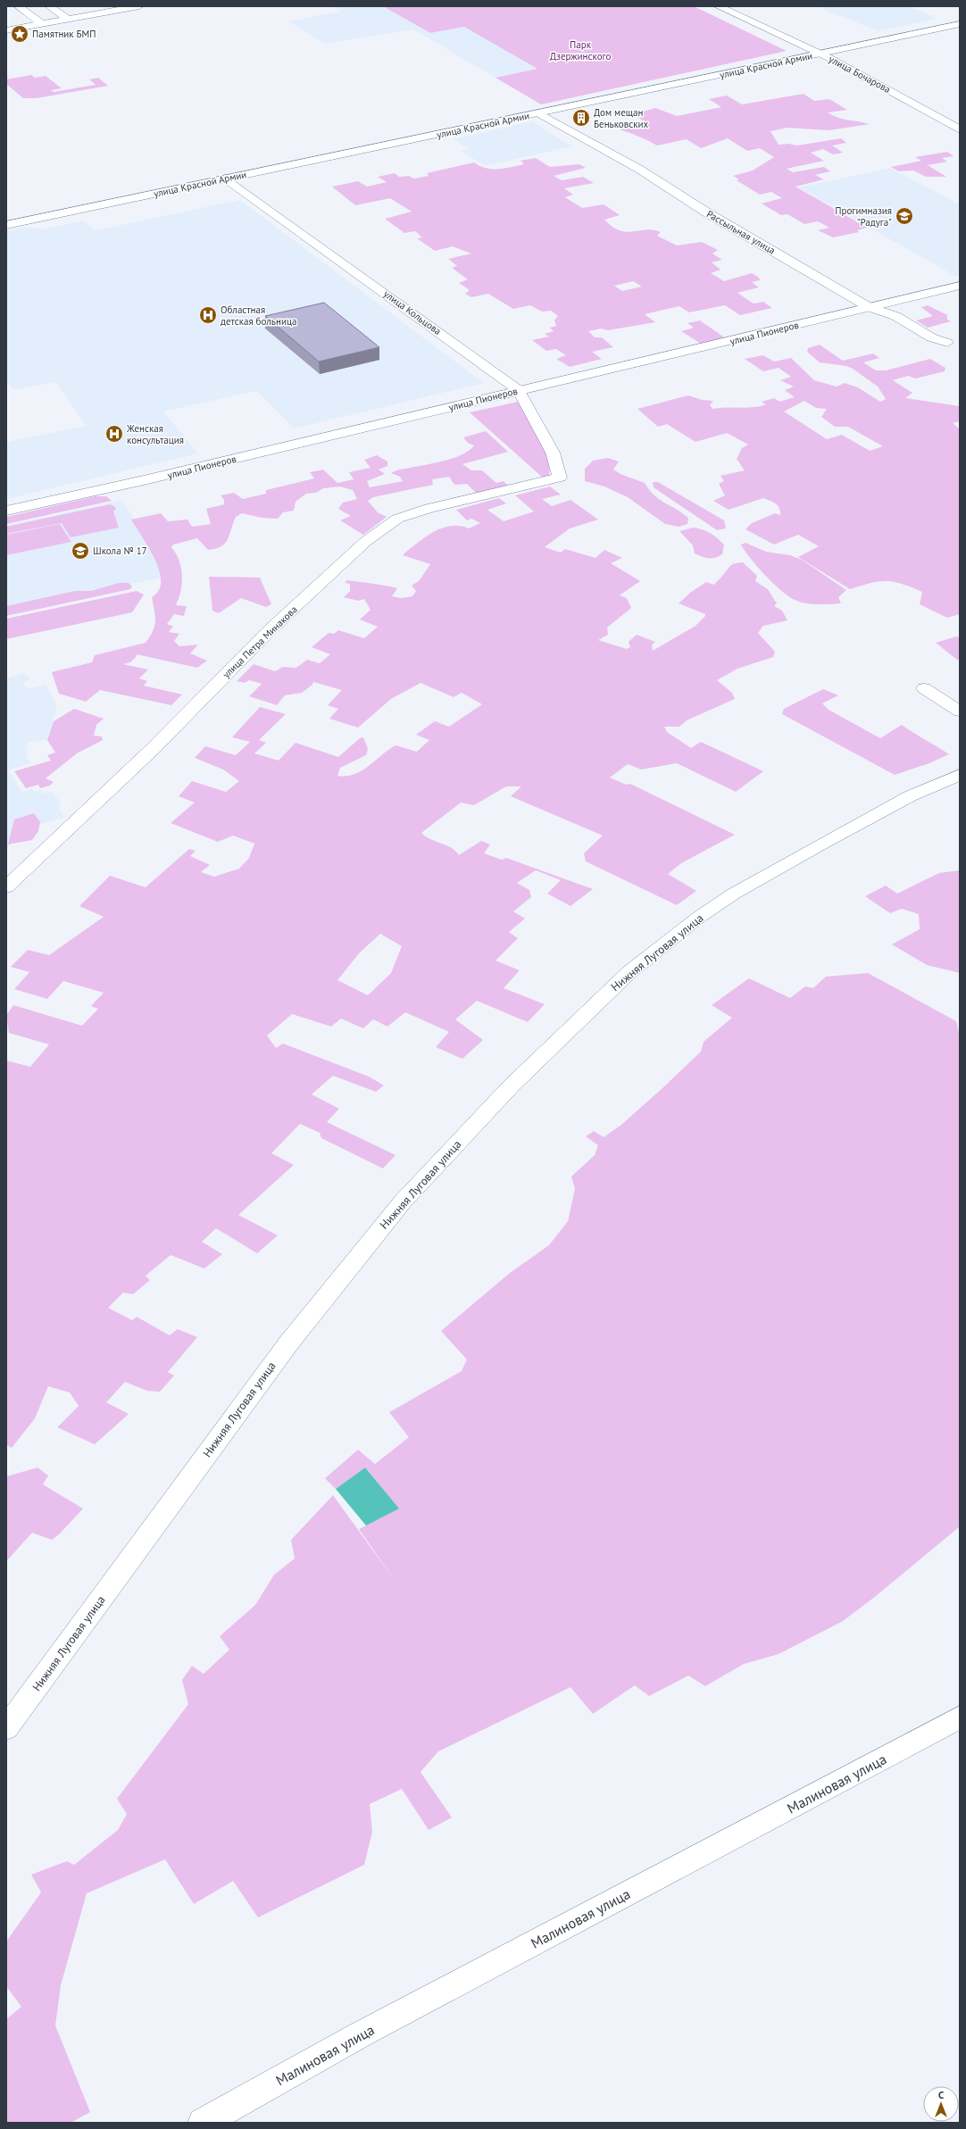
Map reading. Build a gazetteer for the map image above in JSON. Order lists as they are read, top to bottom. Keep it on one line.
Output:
{"streets":{"street":["улица Красной Армии","улица Бочарова","Рассыльная улица","улица Кольцова","улица Пионеров","улица Петра Минакова","Нижняя Луговая улица","Малиновая улица"]},"crossings":[["улица Красной Армии","улица Бочарова"],["улица Красной Армии","Рассыльная улица"],["улица Красной Армии","улица Кольцова"],["Рассыльная улица","улица Пионеров"],["улица Кольцова","улица Пионеров"],["улица Кольцова","улица Петра Минакова"]],"parks":["Парк Дзержинского"],"places":{"place":["Памятник БМП"],"building":["Дом мещан Беньковских"],"school or university":["Прогимназия \"Радуга\"","Школа № 17"],"hospital":["Областная детская больница","Женская консультация"]},"north":"top"}
